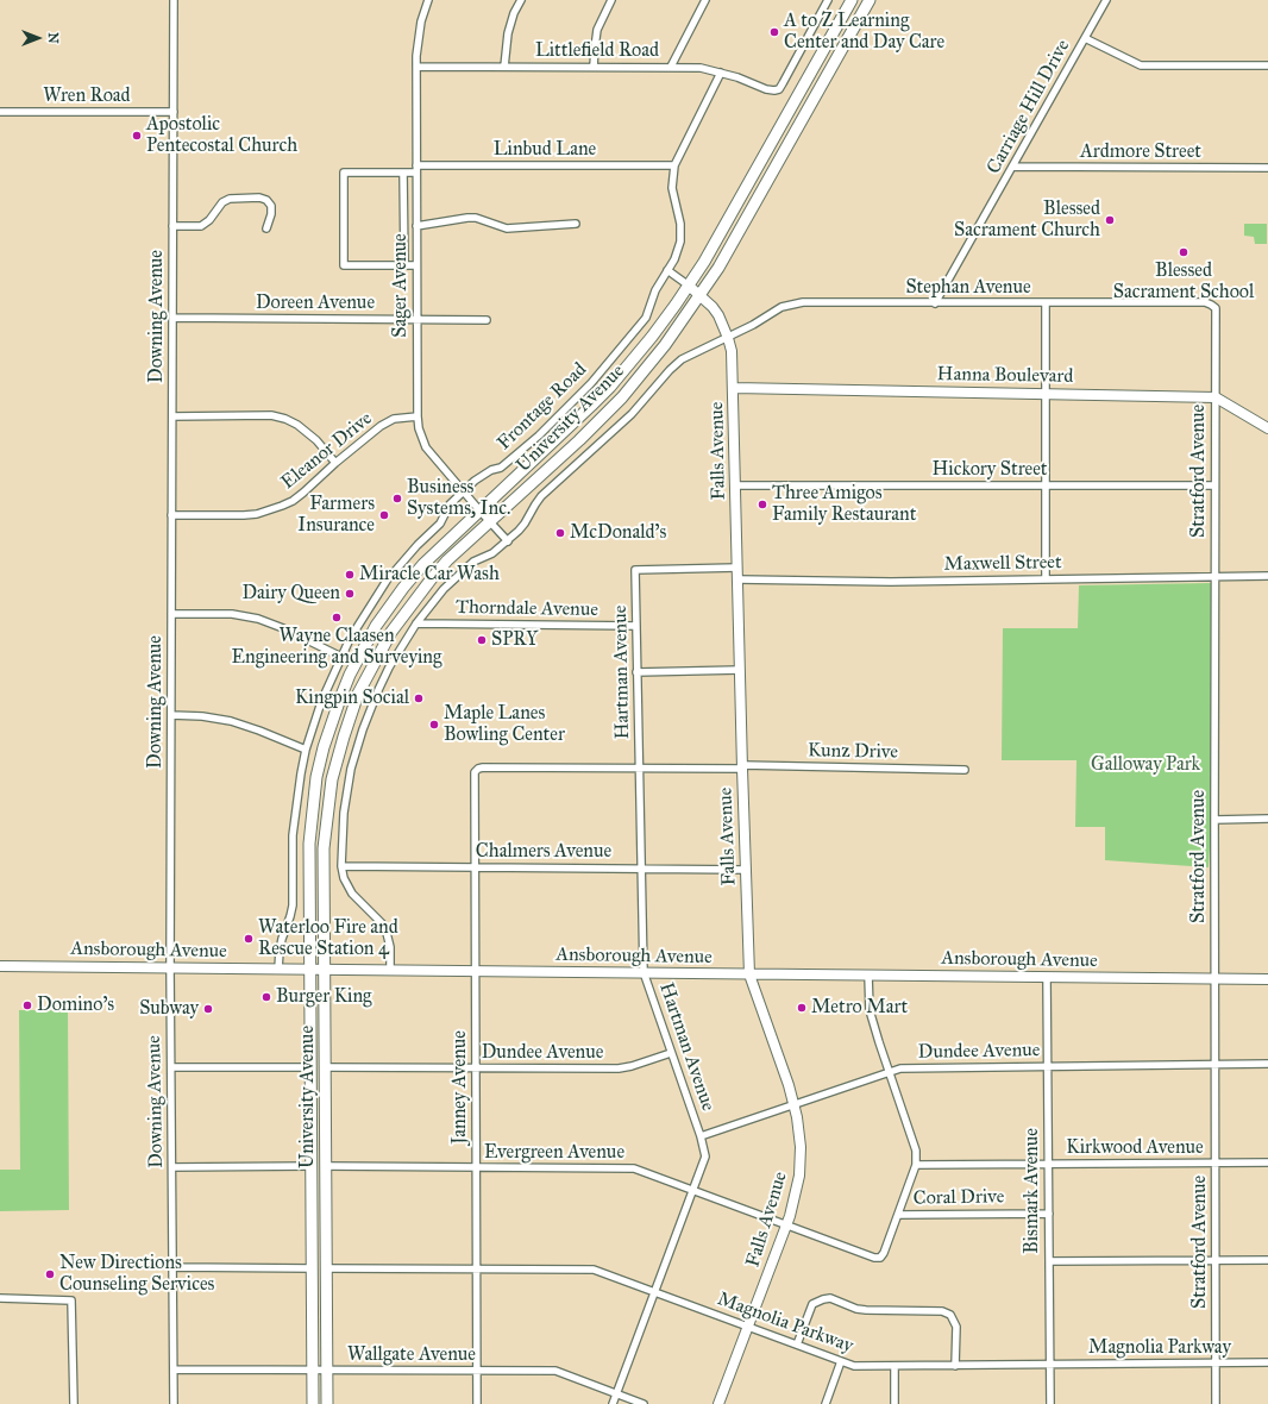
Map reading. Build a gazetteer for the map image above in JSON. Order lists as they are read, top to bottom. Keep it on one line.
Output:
{"streets":{"main road":["University Avenue"],"street":["Littlefield Road","Wren Road","Carriage Hill Drive","Linbud Lane","Ardmore Street","Sager Avenue","Stephan Avenue","Doreen Avenue","Downing Avenue","Hanna Boulevard","Frontage Road","Eleanor Drive","Falls Avenue","Hickory Street","Stratford Avenue","Maxwell Street","Thorndale Avenue","Hartman Avenue","Kunz Drive","Chalmers Avenue","Ansborough Avenue","Dundee Avenue","Janney Avenue","Kirkwood Avenue","Evergreen Avenue","Bismark Avenue","Coral Drive","Magnolia Parkway","Wallgate Avenue"]},"crossings":[["Littlefield Road","Sager Avenue"],["Wren Road","Downing Avenue"],["Carriage Hill Drive","Ardmore Street"],["Carriage Hill Drive","Stephan Avenue"],["Linbud Lane","Sager Avenue"],["Linbud Lane","Frontage Road"],["Sager Avenue","Doreen Avenue"],["Sager Avenue","Frontage Road"],["Sager Avenue","University Avenue"],["Sager Avenue","Eleanor Drive"],["Stephan Avenue","Falls Avenue"],["Stephan Avenue","Stratford Avenue"],["Doreen Avenue","Downing Avenue"],["Downing Avenue","Eleanor Drive"],["Downing Avenue","Ansborough Avenue"],["Downing Avenue","Wallgate Avenue"],["Hanna Boulevard","Falls Avenue"],["Hanna Boulevard","Stratford Avenue"],["Frontage Road","Falls Avenue"],["Frontage Road","Ansborough Avenue"],["University Avenue","Falls Avenue"],["University Avenue","Ansborough Avenue"],["University Avenue","Dundee Avenue"],["University Avenue","Evergreen Avenue"],["University Avenue","Magnolia Parkway"],["University Avenue","Wallgate Avenue"],["Falls Avenue","Hickory Street"],["Falls Avenue","Maxwell Street"],["Falls Avenue","Hartman Avenue"],["Falls Avenue","Kunz Drive"],["Falls Avenue","Chalmers Avenue"],["Falls Avenue","Ansborough Avenue"],["Falls Avenue","Dundee Avenue"],["Falls Avenue","Evergreen Avenue"],["Falls Avenue","Magnolia Parkway"],["Hickory Street","Stratford Avenue"],["Stratford Avenue","Maxwell Street"],["Stratford Avenue","Ansborough Avenue"],["Stratford Avenue","Dundee Avenue"],["Stratford Avenue","Kirkwood Avenue"],["Stratford Avenue","Magnolia Parkway"],["Thorndale Avenue","Hartman Avenue"],["Hartman Avenue","Kunz Drive"],["Hartman Avenue","Chalmers Avenue"],["Hartman Avenue","Ansborough Avenue"],["Hartman Avenue","Dundee Avenue"],["Hartman Avenue","Evergreen Avenue"],["Hartman Avenue","Magnolia Parkway"],["Hartman Avenue","Wallgate Avenue"],["Kunz Drive","Janney Avenue"],["Chalmers Avenue","Janney Avenue"],["Ansborough Avenue","Janney Avenue"],["Ansborough Avenue","Bismark Avenue"],["Dundee Avenue","Janney Avenue"],["Dundee Avenue","Bismark Avenue"],["Janney Avenue","Evergreen Avenue"],["Janney Avenue","Magnolia Parkway"],["Janney Avenue","Wallgate Avenue"],["Kirkwood Avenue","Bismark Avenue"],["Evergreen Avenue","Coral Drive"],["Bismark Avenue","Coral Drive"],["Bismark Avenue","Magnolia Parkway"]],"parks":["Galloway Park"],"places":["A to Z Learning Center and Day Care","Apostolic Pentecostal Church","Blessed Sacrament Church","Blessed Sacrament School","Business Systems, Inc.","Three Amigos Family Restaurant","Farmers Insurance","McDonald's","Miracle Car Wash","Dairy Queen","Wayne Claasen Engineering and Surveying","SPRY","Kingpin Social","Maple Lanes Bowling Center","Waterloo Fire and Rescue Station 4","Burger King","Domino's","Metro Mart","Subway","New Directions Counseling Services"],"north":"right"}
